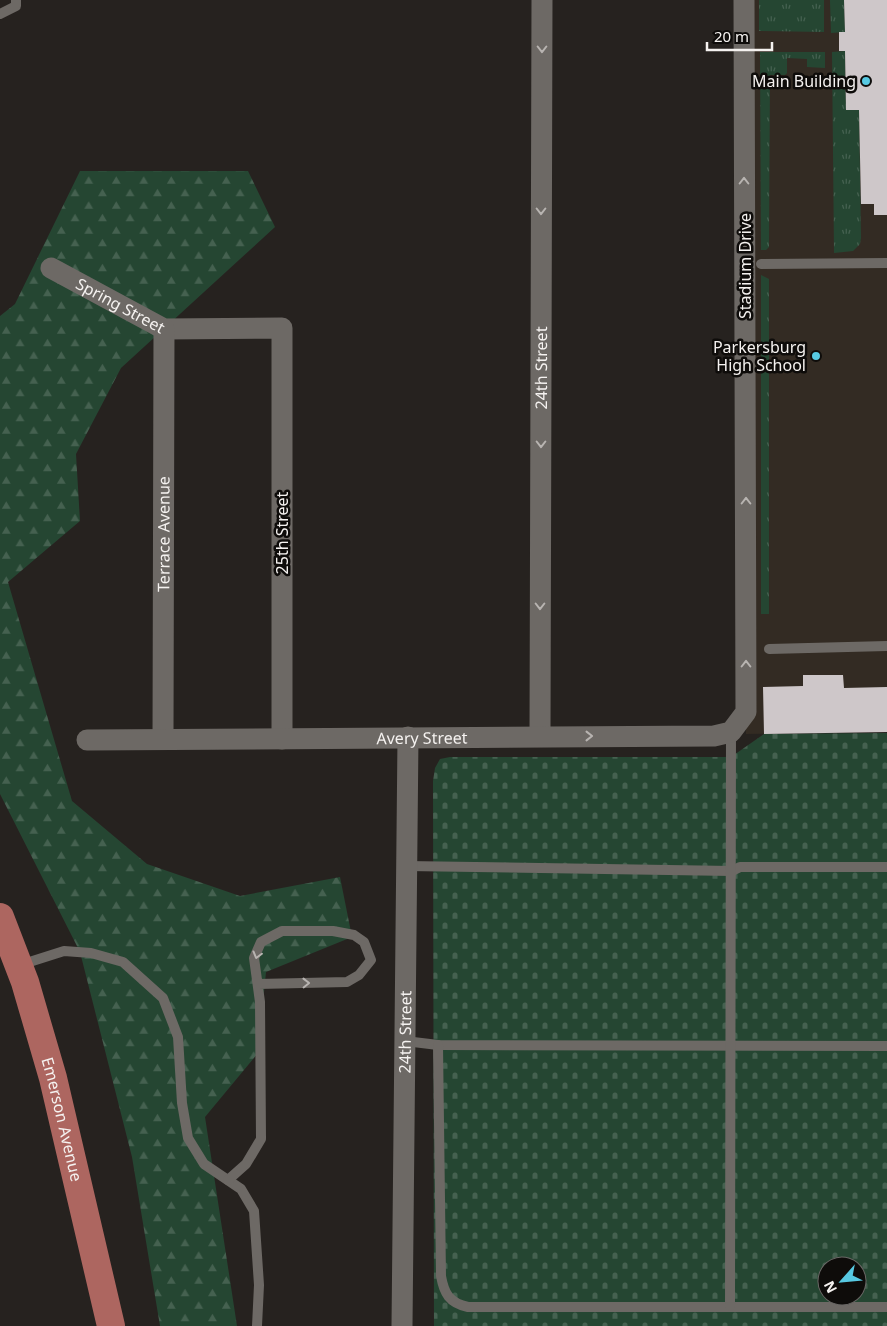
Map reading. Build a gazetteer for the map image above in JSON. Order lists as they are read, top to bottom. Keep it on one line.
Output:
{"streets":{"main road":["Emerson Avenue"],"street":["Stadium Drive","Spring Street","24th Street","25th Street","Terrace Avenue","Avery Street"]},"crossings":[["Stadium Drive","Avery Street"],["Spring Street","25th Street"],["Spring Street","Terrace Avenue"],["24th Street","Avery Street"],["25th Street","Avery Street"],["Terrace Avenue","Avery Street"]],"one_way":["Stadium Drive","24th Street"],"places":["Main Building","Parkersburg High School"],"scale_bar":"20 m","north":"bottom left"}
